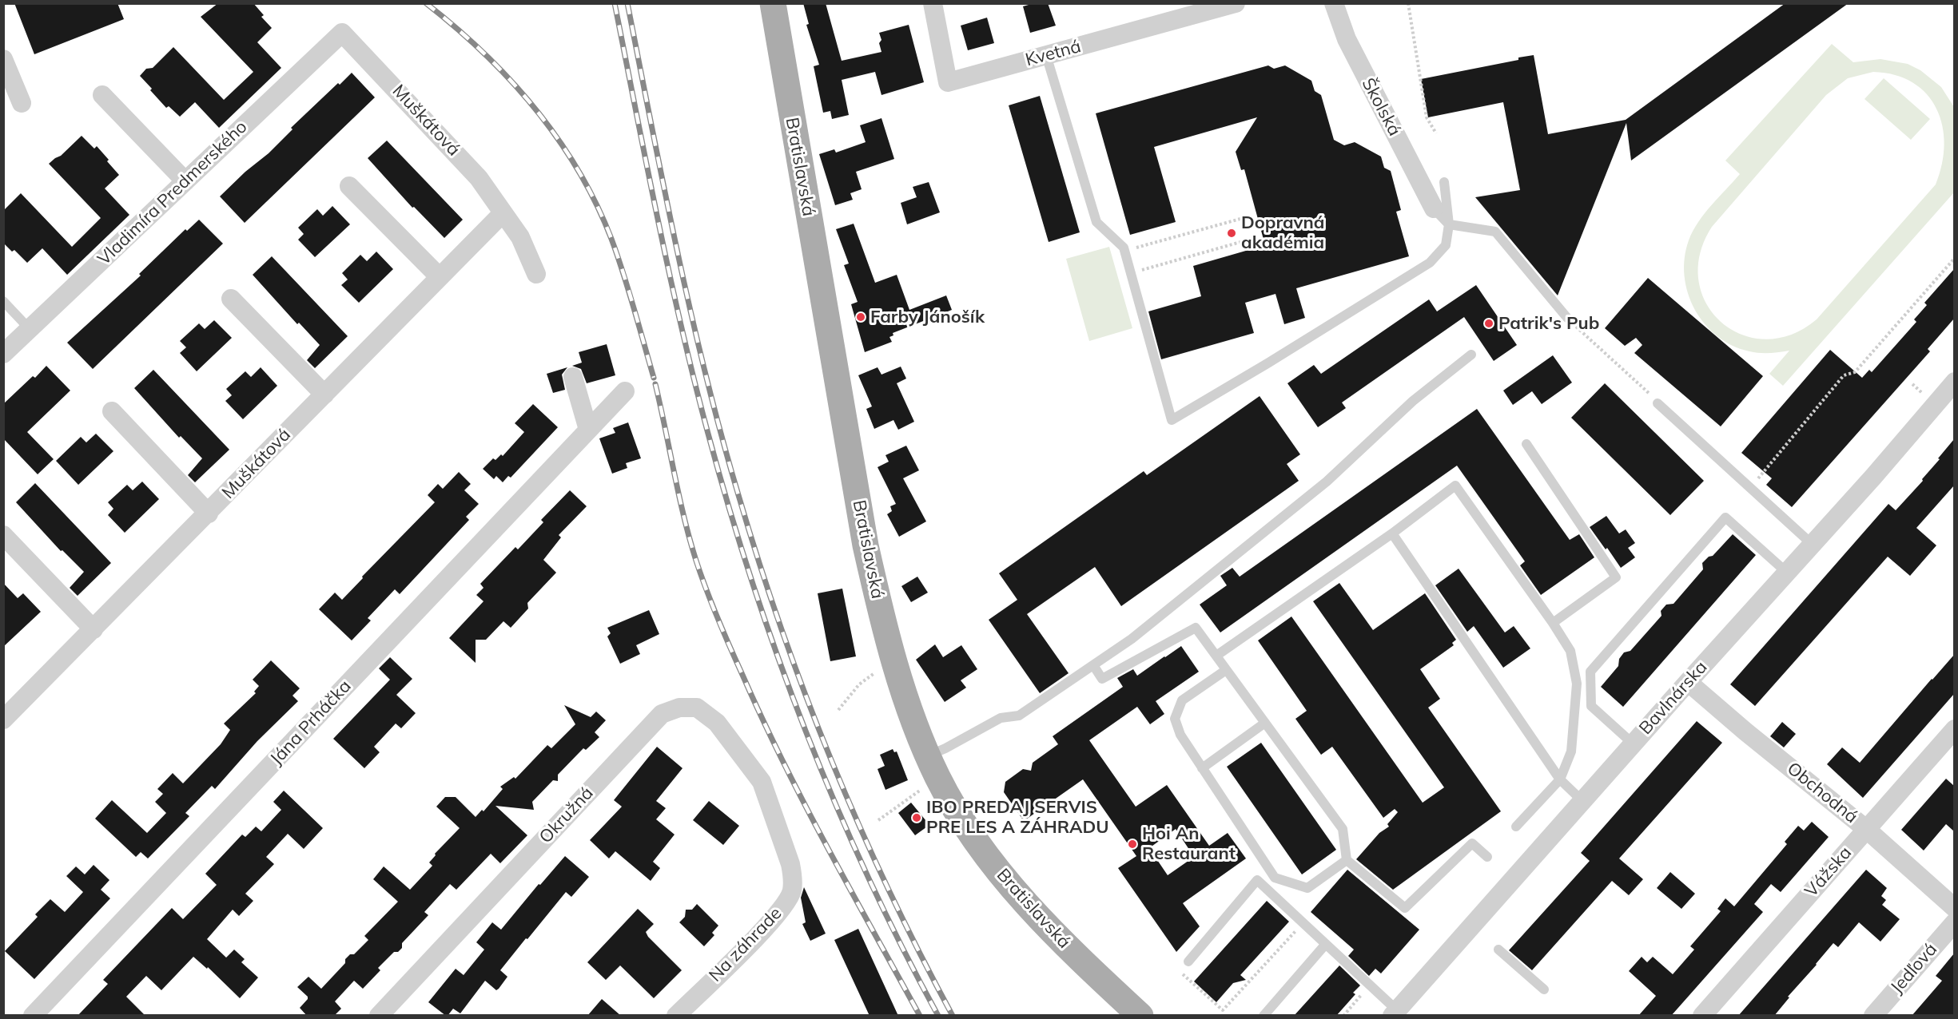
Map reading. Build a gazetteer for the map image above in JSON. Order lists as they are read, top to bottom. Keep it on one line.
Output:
{"streets":{"main road":["Bratislavská"],"street":["Kvetná","Školská","Muškátová","Vladimíra Predmerského","Bavlnárska","Jána Prháčka","Obchodná","Okružná","Vážska","Na záhrade","Jedľová"]},"crossings":[["Muškátová","Vladimíra Predmerského"],["Bavlnárska","Obchodná"],["Obchodná","Vážska"],["Okružná","Na záhrade"]],"places":["Dopravná akadémia","Farby Jánošík","Patrik's Pub","IBO PREDAJ SERVIS PRE LES A ZÁHRADU","Hoi An Restaurant"]}
